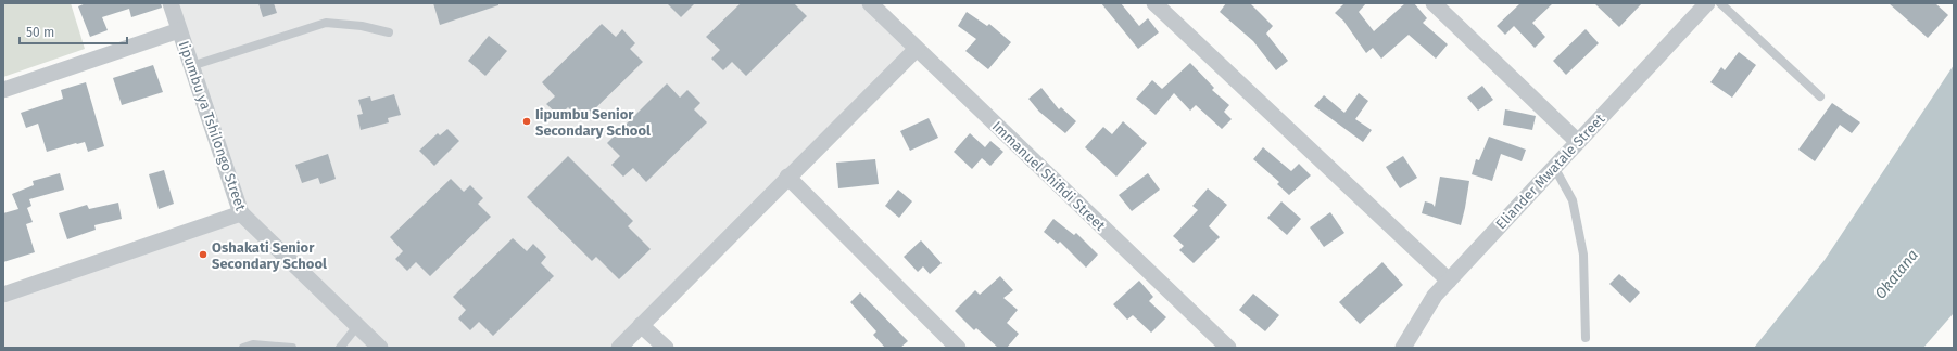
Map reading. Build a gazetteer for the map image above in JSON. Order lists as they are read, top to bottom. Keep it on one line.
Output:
{"streets":{"street":["Iipumbu ya Tshilongo Street","Eliander Mwatale Street","Immanuel Shifidi Street"]},"water":["Okatana"],"places":["Iipumbu Senior Secondary School","Oshakati Senior Secondary School"],"scale_bar":"50 m"}
